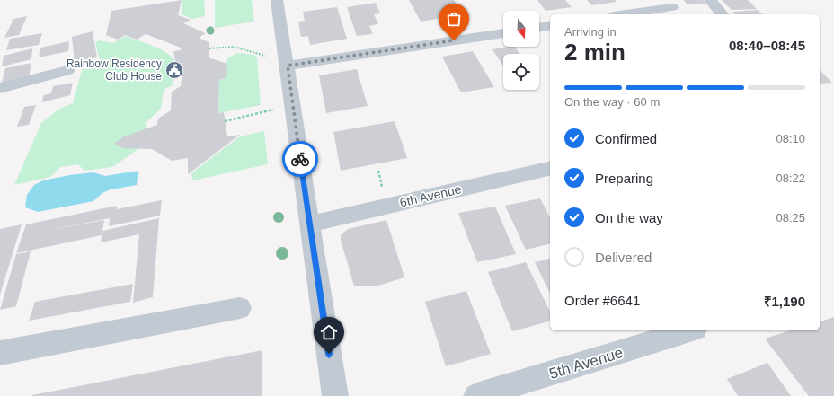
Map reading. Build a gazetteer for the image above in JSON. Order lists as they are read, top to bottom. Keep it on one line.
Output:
{"streets":{"street":["6th Avenue","5th Avenue"]},"places":{"public building":["Rainbow Residency Club House"]},"north":"bottom","page":{"heading":["2 min","Arriving in","08:40–08:45"],"panel":["Order #6641","₹1,190"],"bar":"On the way · 60 m","list":[["Confirmed","08:10"],["Preparing","08:22"],["On the way","08:25"],"Delivered"]}}
